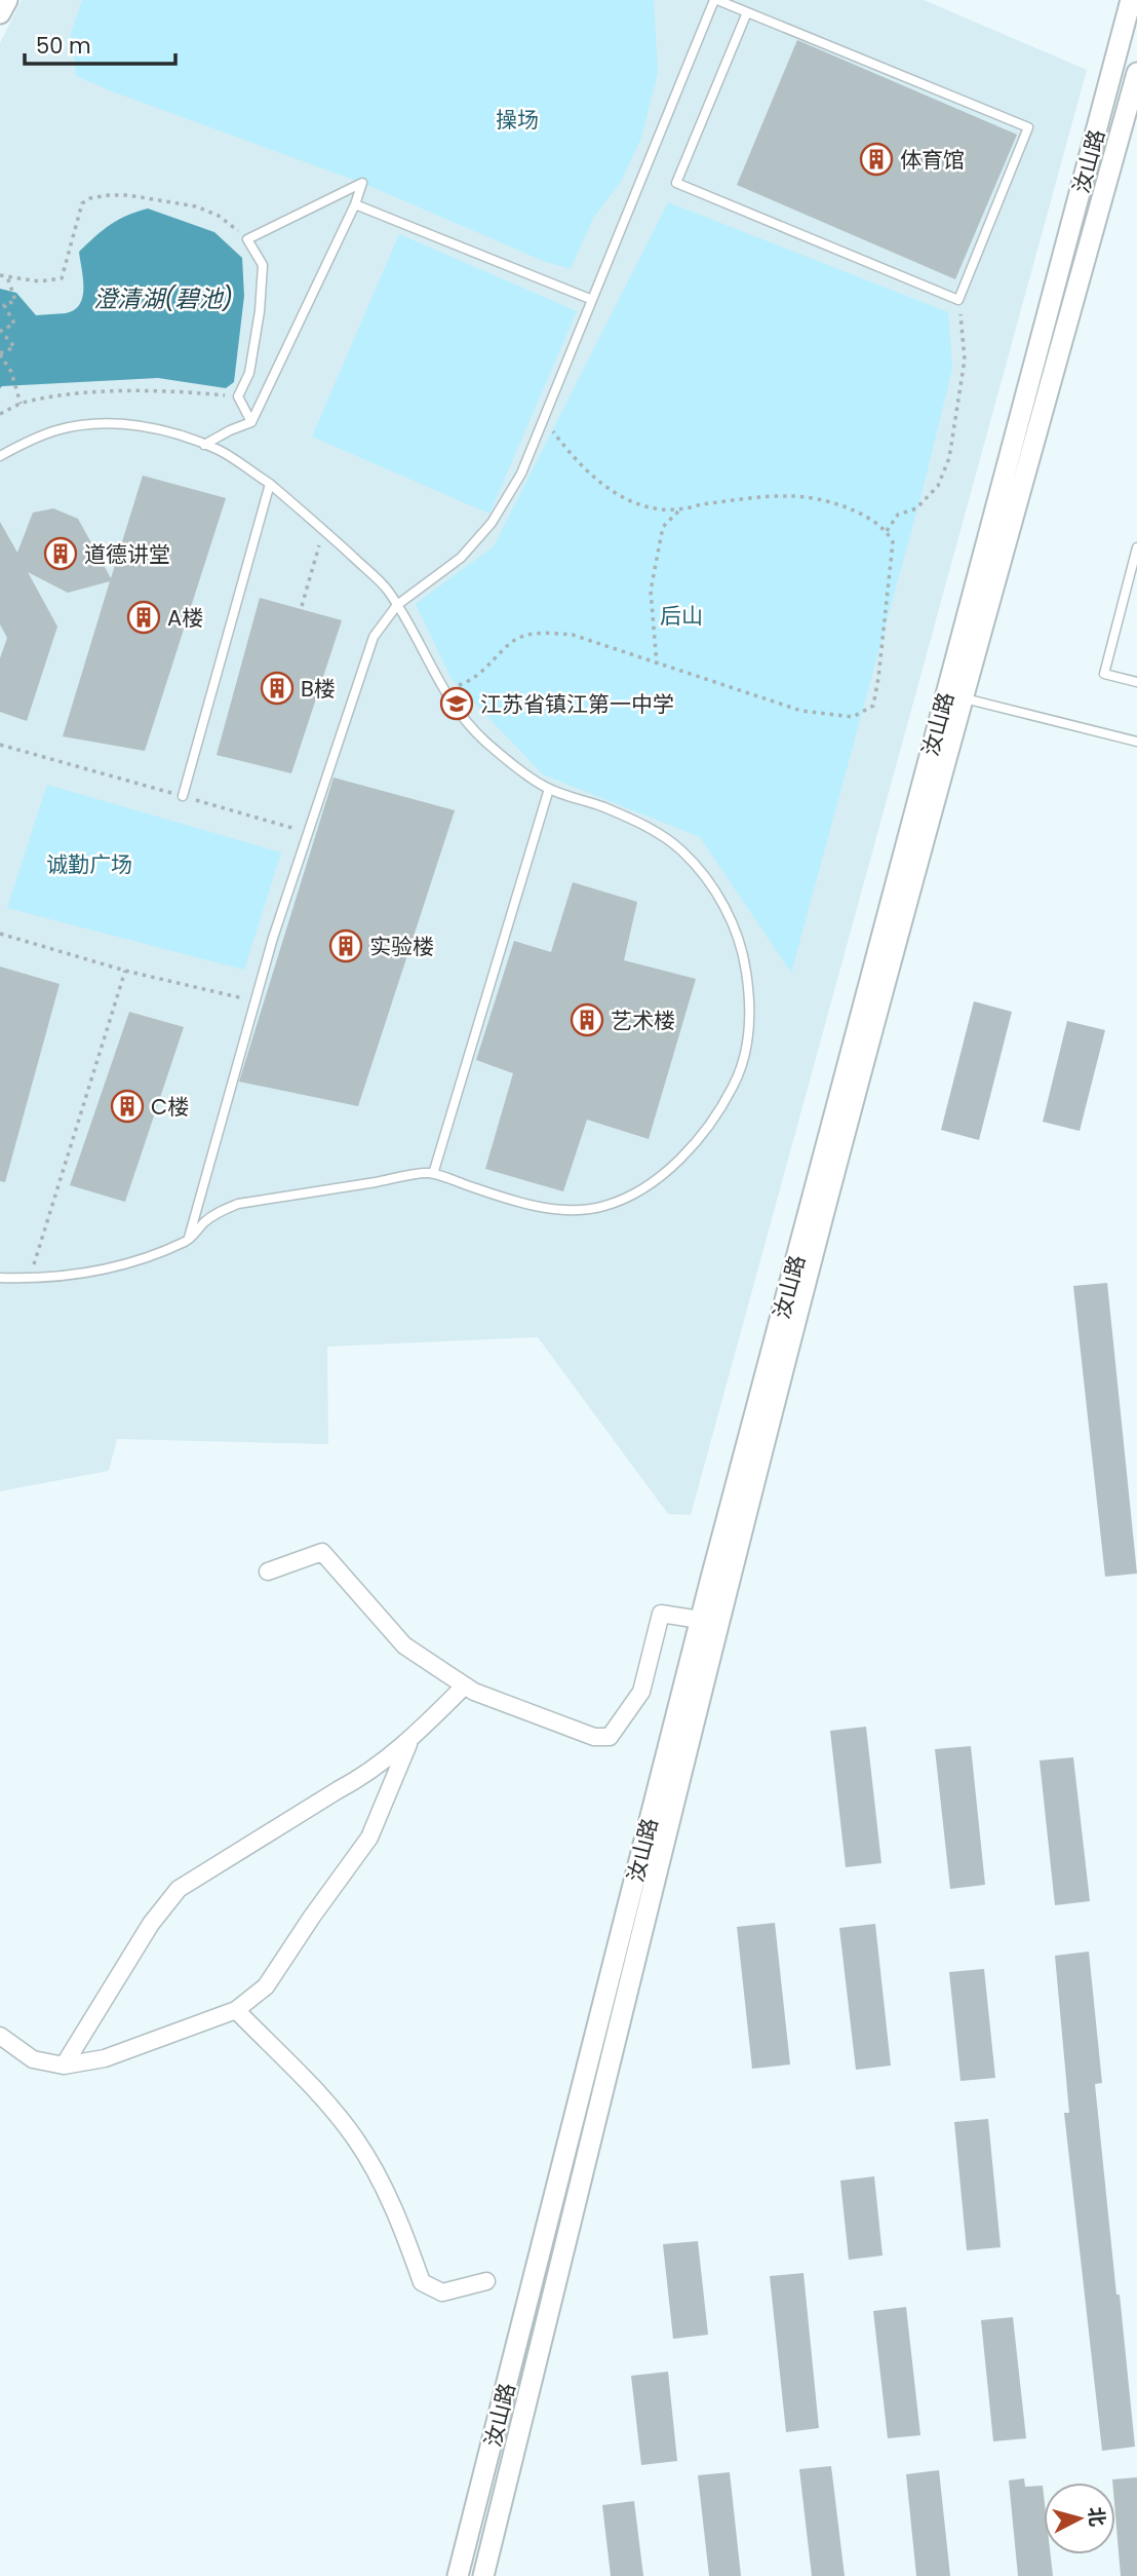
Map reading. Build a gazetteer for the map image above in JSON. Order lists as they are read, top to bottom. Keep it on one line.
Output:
{"streets":{"street":["汝山路"]},"water":["澄清湖(碧池)"],"parks":["操场","后山","诚勤广场"],"places":{"building":["体育馆","道德讲堂","A楼","B楼","实验楼","艺术楼","C楼"],"school or university":["江苏省镇江第一中学"]},"scale_bar":"50 m","north":"right"}
